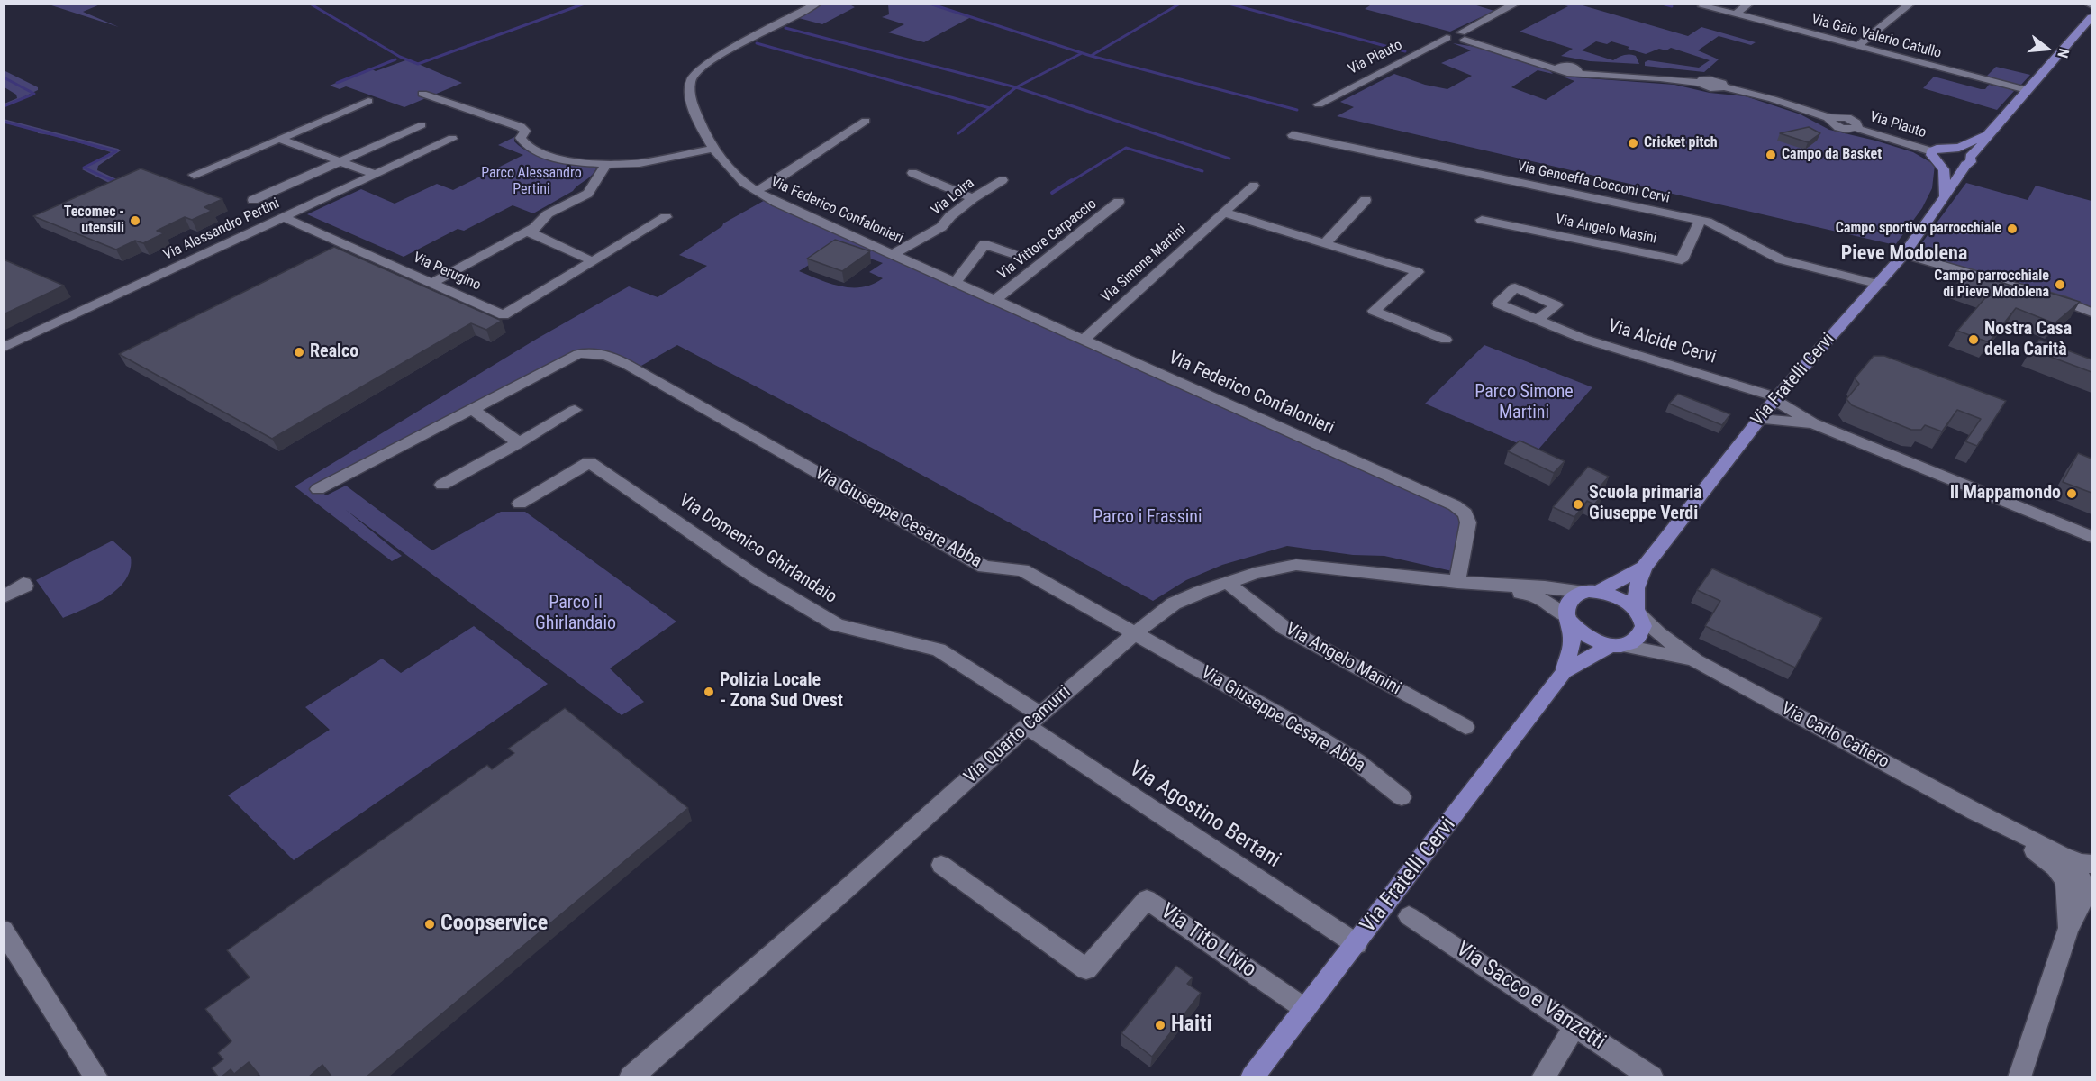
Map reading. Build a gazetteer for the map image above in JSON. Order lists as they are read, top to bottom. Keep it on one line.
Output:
{"streets":{"main road":["Via Fratelli Cervi"],"street":["Via Gaio Valerio Catullo","Via Plauto","Via Genoeffa Cocconi Cervi","Via Loira","Via Federico Confalonieri","Via Alessandro Pertini","Via Angelo Masini","Via Vittore Carpaccio","Via Simone Martini","Via Perugino","Via Alcide Cervi","Via Giuseppe Cesare Abba","Via Domenico Ghirlandaio","Via Angelo Manini","Via Quarto Camurri","Via Carlo Cafiero","Via Agostino Bertani","Via Tito Livio","Via Sacco e Vanzetti"]},"crossings":[["Via Gaio Valerio Catullo","Via Fratelli Cervi"],["Via Plauto","Via Fratelli Cervi"],["Via Genoeffa Cocconi Cervi","Via Angelo Masini"],["Via Genoeffa Cocconi Cervi","Via Fratelli Cervi"],["Via Loira","Via Federico Confalonieri"],["Via Federico Confalonieri","Via Vittore Carpaccio"],["Via Federico Confalonieri","Via Simone Martini"],["Via Federico Confalonieri","Via Quarto Camurri"],["Via Alessandro Pertini","Via Perugino"],["Via Alcide Cervi","Via Fratelli Cervi"],["Via Fratelli Cervi","Via Quarto Camurri"],["Via Fratelli Cervi","Via Carlo Cafiero"],["Via Fratelli Cervi","Via Agostino Bertani"],["Via Fratelli Cervi","Via Tito Livio"],["Via Giuseppe Cesare Abba","Via Quarto Camurri"],["Via Domenico Ghirlandaio","Via Quarto Camurri"],["Via Domenico Ghirlandaio","Via Agostino Bertani"],["Via Angelo Manini","Via Quarto Camurri"],["Via Quarto Camurri","Via Carlo Cafiero"],["Via Quarto Camurri","Via Agostino Bertani"]],"districts":["Pieve Modolena"],"parks":["Parco Alessandro Pertini","Parco Simone Martini","Parco i Frassini","Parco il Ghirlandaio"],"places":["Cricket pitch","Campo da Basket","Tecomec - utensili","Campo sportivo parrocchiale","Campo parrocchiale di Pieve Modolena","Nostra Casa della Carità","Realco","Il Mappamondo","Scuola primaria Giuseppe Verdi","Polizia Locale - Zona Sud Ovest","Coopservice","Haiti"],"north":"right"}
